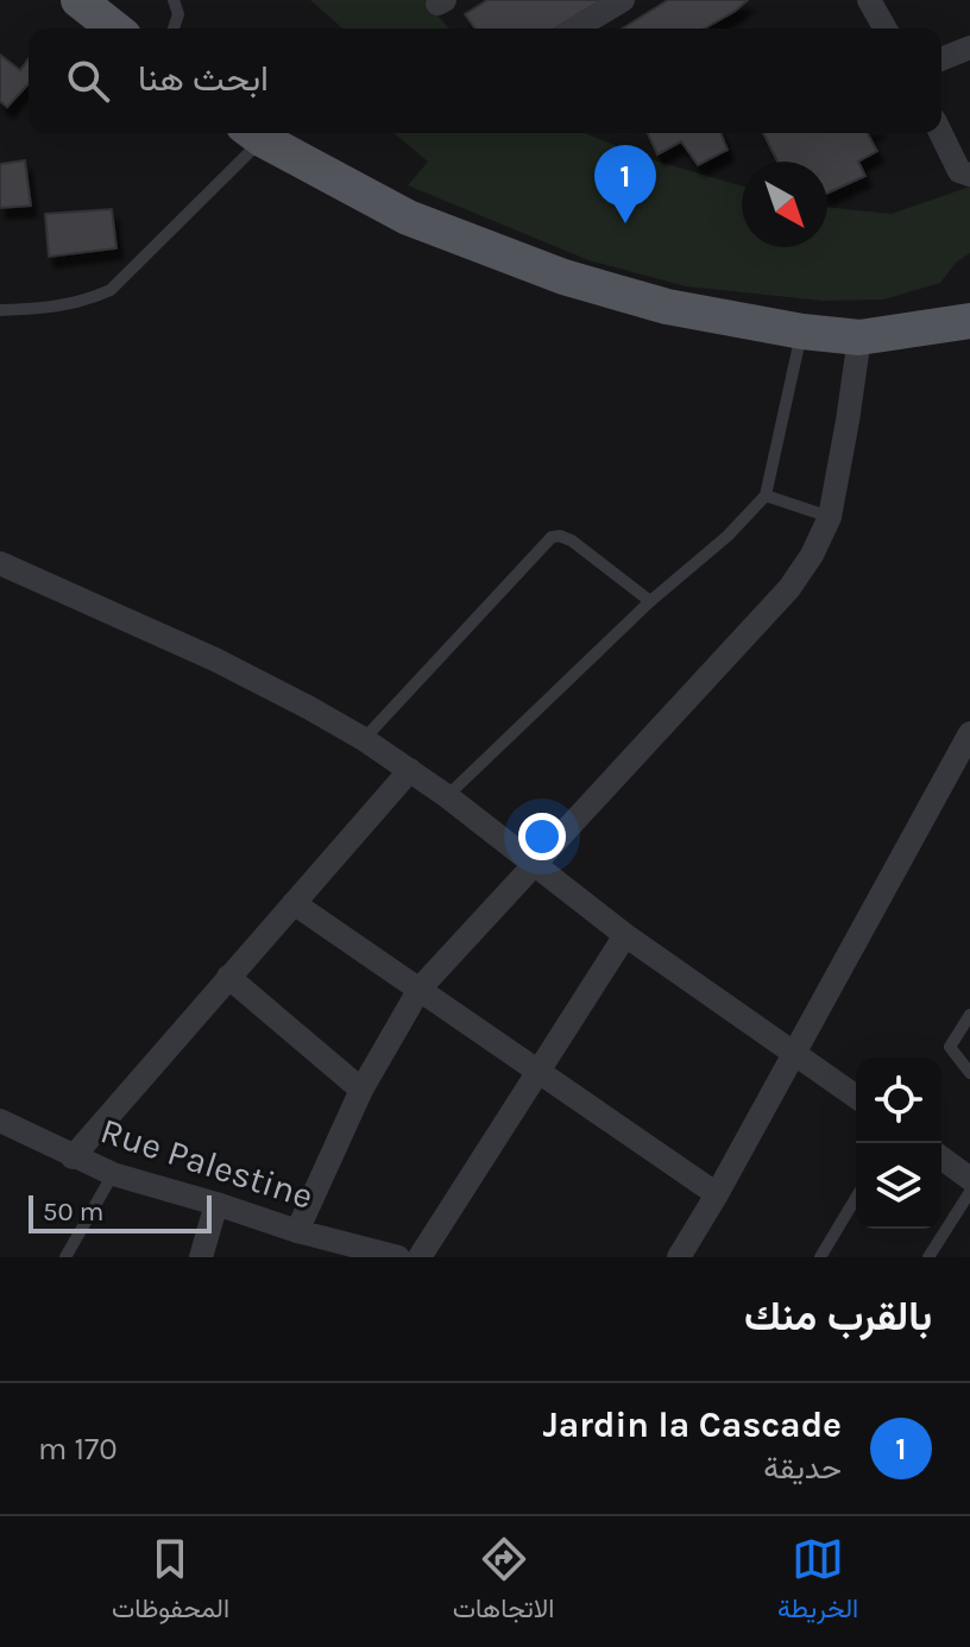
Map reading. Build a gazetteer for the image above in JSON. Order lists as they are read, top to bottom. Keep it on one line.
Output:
{"streets":{"street":["Rue Palestine"]},"scale_bar":"50 m","north":"bottom right","page":{"search":"ابحث هنا","pins":"1","scale":"50 m","heading":"بالقرب منك","list":[{"mark":"1","name":"Jardin la Cascade","note":"حديقة","value":"170 m"}],"nav":["الخريطة","الاتجاهات","المحفوظات"]}}
